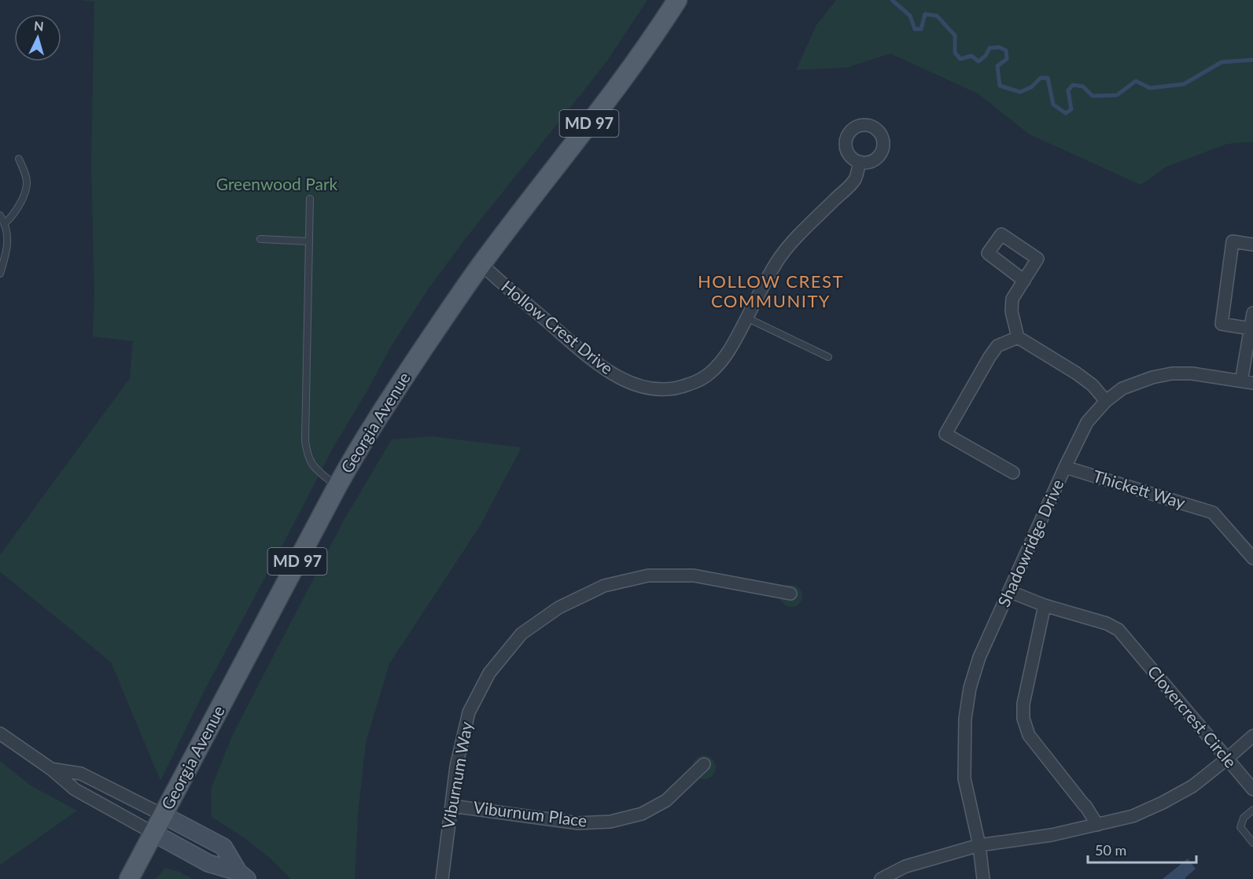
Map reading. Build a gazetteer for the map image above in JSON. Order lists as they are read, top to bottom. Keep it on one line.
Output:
{"streets":{"main road":["MD 97","Georgia Avenue"],"street":["Hollow Crest Drive","Thickett Way","Shadowridge Drive","Clovercrest Circle","Viburnum Way","Viburnum Place"]},"crossings":[["Hollow Crest Drive","Georgia Avenue"],["Thickett Way","Shadowridge Drive"],["Shadowridge Drive","Clovercrest Circle"],["Viburnum Way","Viburnum Place"]],"districts":["HOLLOW CREST COMMUNITY"],"parks":["Greenwood Park"],"scale_bar":"50 m","north":"top"}
